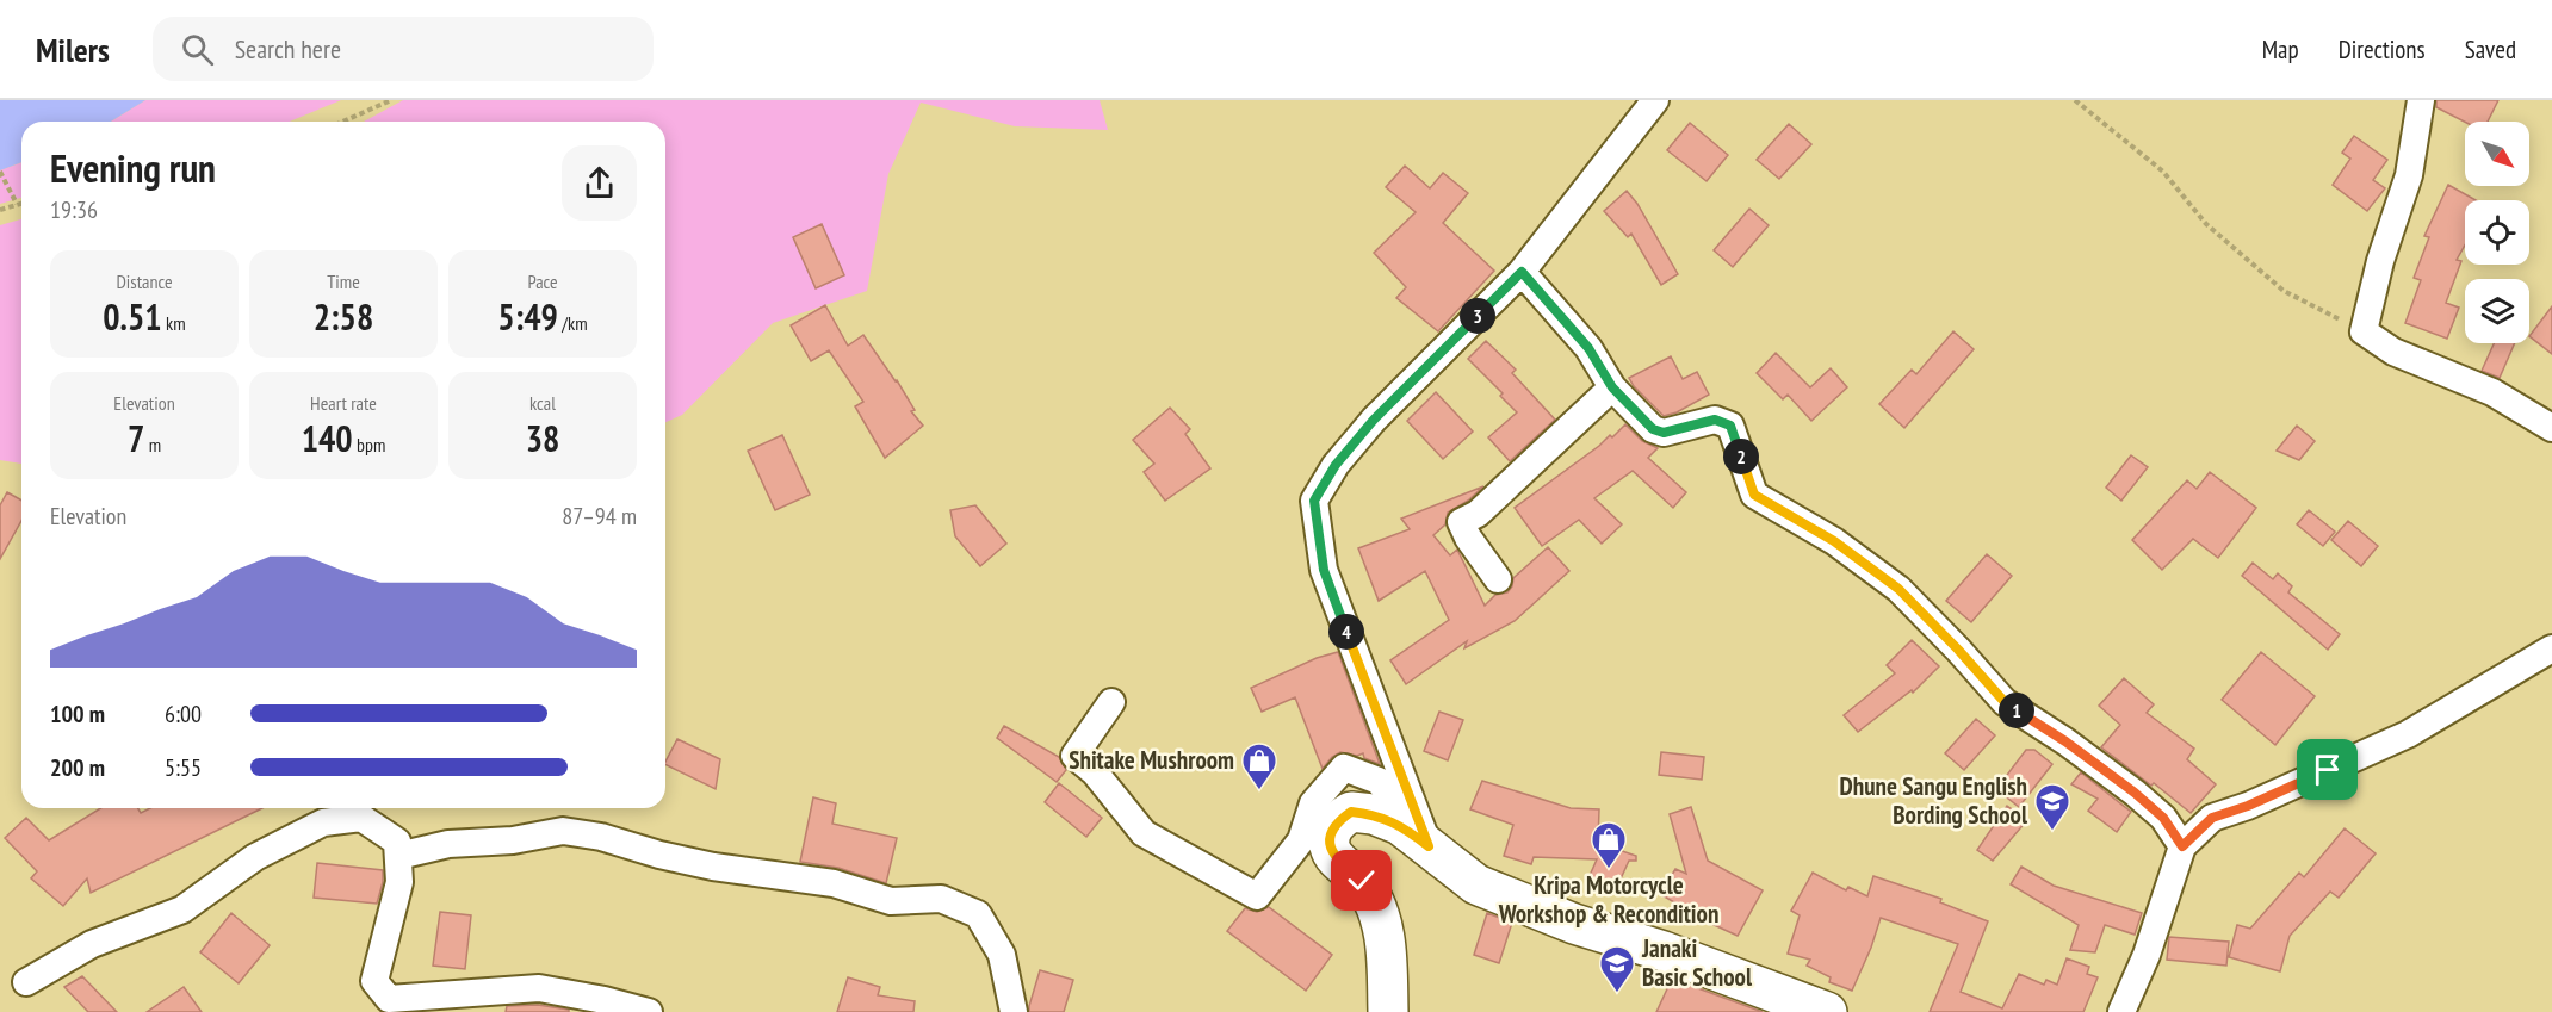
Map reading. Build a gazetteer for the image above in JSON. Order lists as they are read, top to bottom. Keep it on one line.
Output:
{"places":{"shop":["Shitake Mushroom","Kripa Motorcycle Workshop & Recondition"],"school or university":["Dhune Sangu English Bording School","Janaki Basic School"]},"north":"bottom right","page":{"header":"Milers","search":"Search here","nav":["Map","Directions","Saved"],"heading":["Evening run","19:36"],"stats":[["Distance","0.51 km"],["Time","2:58"],["Pace","5:49 /km"],["Elevation","7 m"],["Heart rate","140 bpm"],["kcal","38"]],"pins":["3","2","4","1"],"chart":["Elevation","87–94 m"],"list":[{"name":"100 m","note":"6:00"},{"name":"200 m","note":"5:55"}]}}
